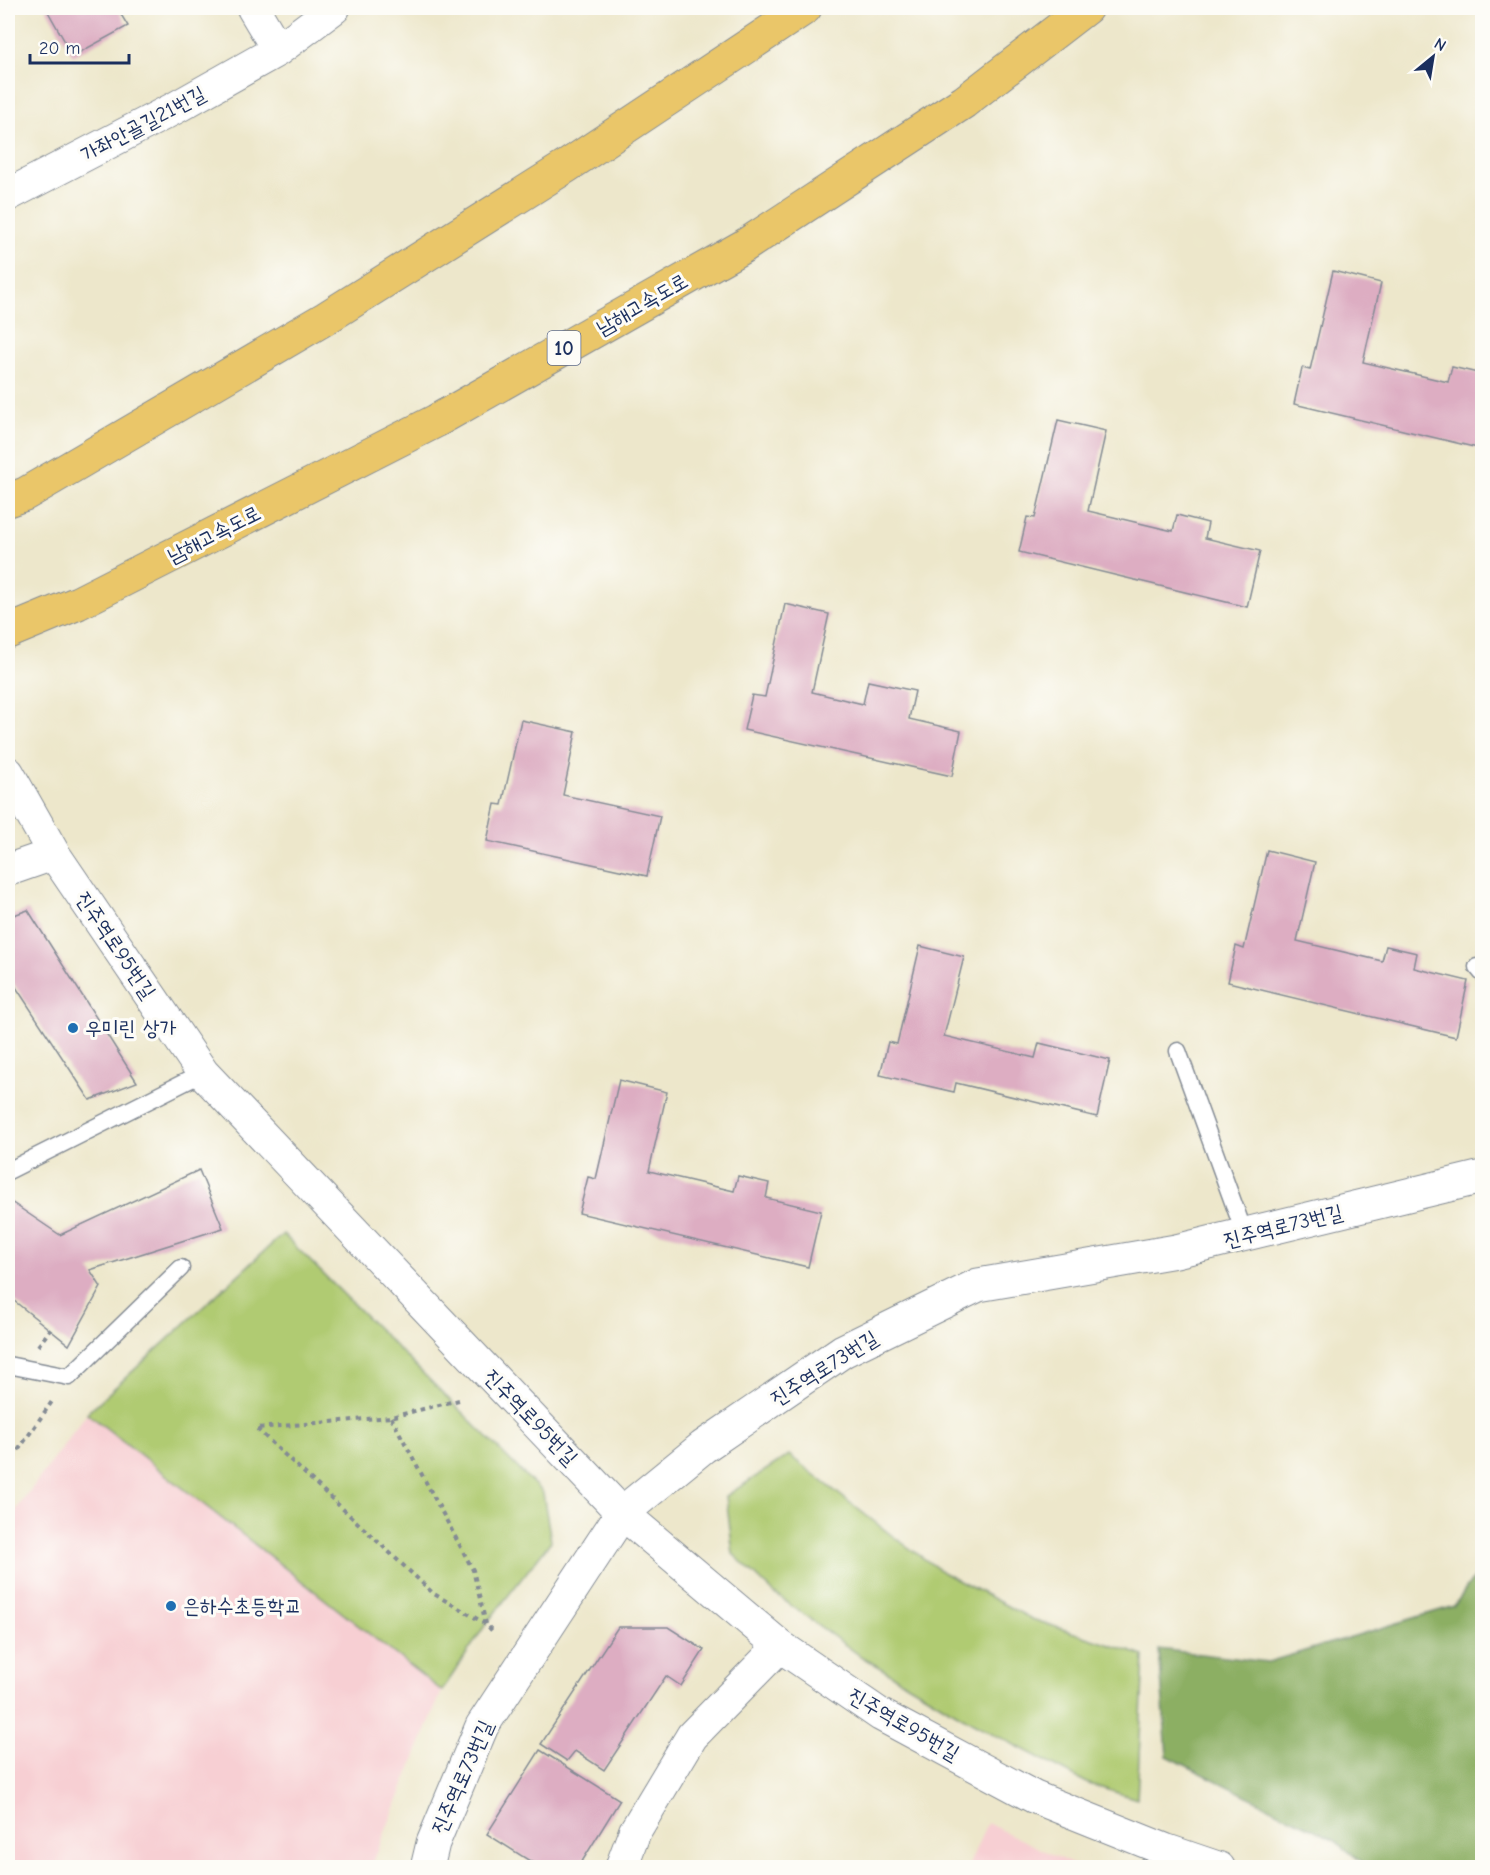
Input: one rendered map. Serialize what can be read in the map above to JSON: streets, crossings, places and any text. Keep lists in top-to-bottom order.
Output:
{
  "streets": {
    "highway": ["남해고속도로", "10"],
    "street": ["가좌안골길21번길", "진주역로95번길", "진주역로73번길"]
  },
  "crossings": [
    ["진주역로95번길", "진주역로73번길"]
  ],
  "places": ["우미린 상가", "은하수초등학교"],
  "scale_bar": "20 m",
  "north": "top right"
}
